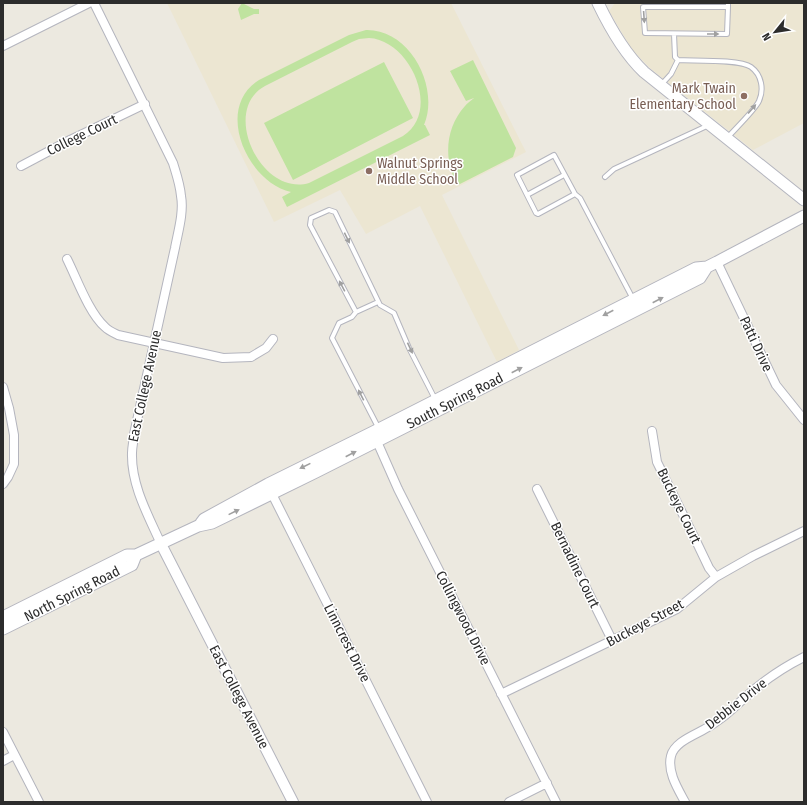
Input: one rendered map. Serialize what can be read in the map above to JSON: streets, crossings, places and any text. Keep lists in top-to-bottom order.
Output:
{
  "streets": {
    "main road": ["South Spring Road", "North Spring Road"],
    "street": [
      "College Court",
      "Patti Drive",
      "East College Avenue",
      "Buckeye Court",
      "Bernadine Court",
      "Collingwood Drive",
      "Buckeye Street",
      "Linncrest Drive",
      "Debbie Drive"
    ]
  },
  "crossings": [
    ["College Court", "East College Avenue"],
    ["Patti Drive", "South Spring Road"],
    ["East College Avenue", "South Spring Road"],
    ["East College Avenue", "North Spring Road"],
    ["South Spring Road", "North Spring Road"],
    ["South Spring Road", "Collingwood Drive"],
    ["South Spring Road", "Linncrest Drive"],
    ["Buckeye Court", "Buckeye Street"],
    ["Bernadine Court", "Buckeye Street"],
    ["Collingwood Drive", "Buckeye Street"]
  ],
  "places": ["Mark Twain Elementary School", "Walnut Springs Middle School"],
  "north": "bottom left"
}
